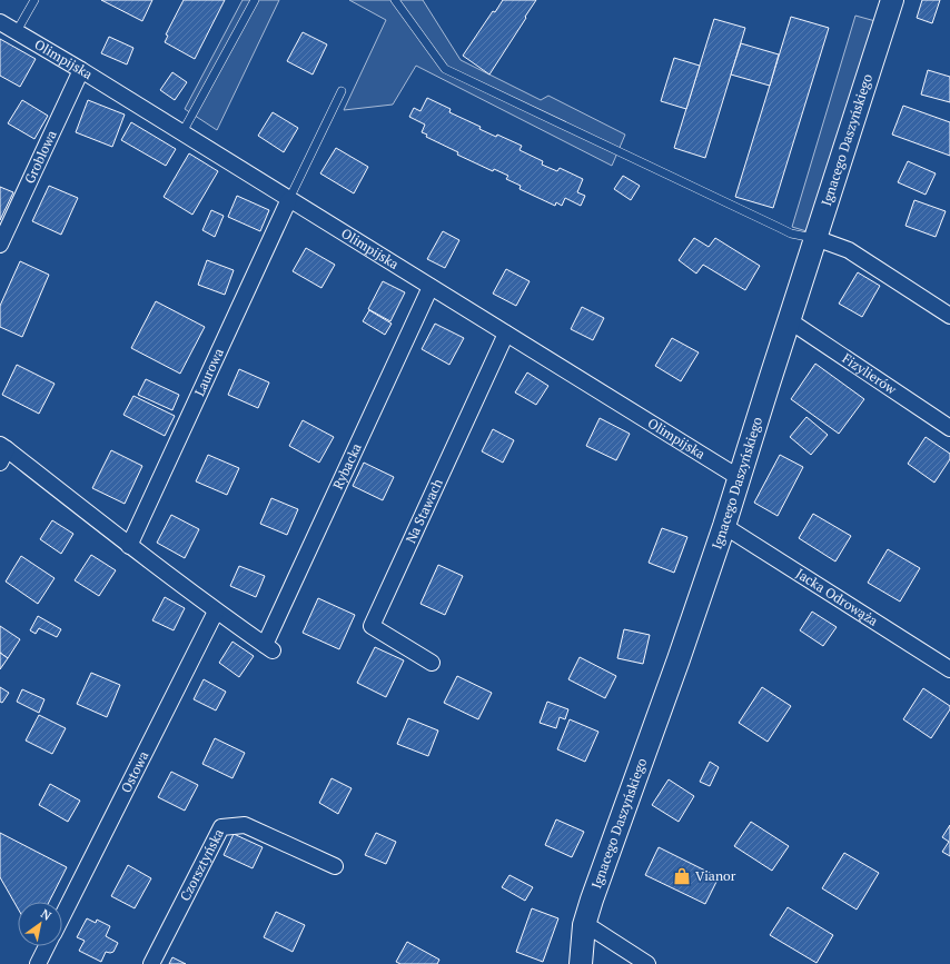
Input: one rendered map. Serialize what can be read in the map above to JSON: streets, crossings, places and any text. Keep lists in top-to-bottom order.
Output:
{
  "streets": {
    "street": [
      "Olimpijska",
      "Ignacego Daszyńskiego",
      "Groblowa",
      "Laurowa",
      "Fizylierów",
      "Rybacka",
      "Na Stawach",
      "Jacka Odrowąża",
      "Ostowa",
      "Czorsztyńska"
    ]
  },
  "crossings": [
    ["Olimpijska", "Ignacego Daszyńskiego"],
    ["Olimpijska", "Groblowa"],
    ["Olimpijska", "Laurowa"],
    ["Olimpijska", "Rybacka"],
    ["Olimpijska", "Na Stawach"],
    ["Ignacego Daszyńskiego", "Fizylierów"],
    ["Ignacego Daszyńskiego", "Jacka Odrowąża"],
    ["Rybacka", "Ostowa"]
  ],
  "places": {
    "shop": ["Vianor"]
  },
  "north": "top right"
}
